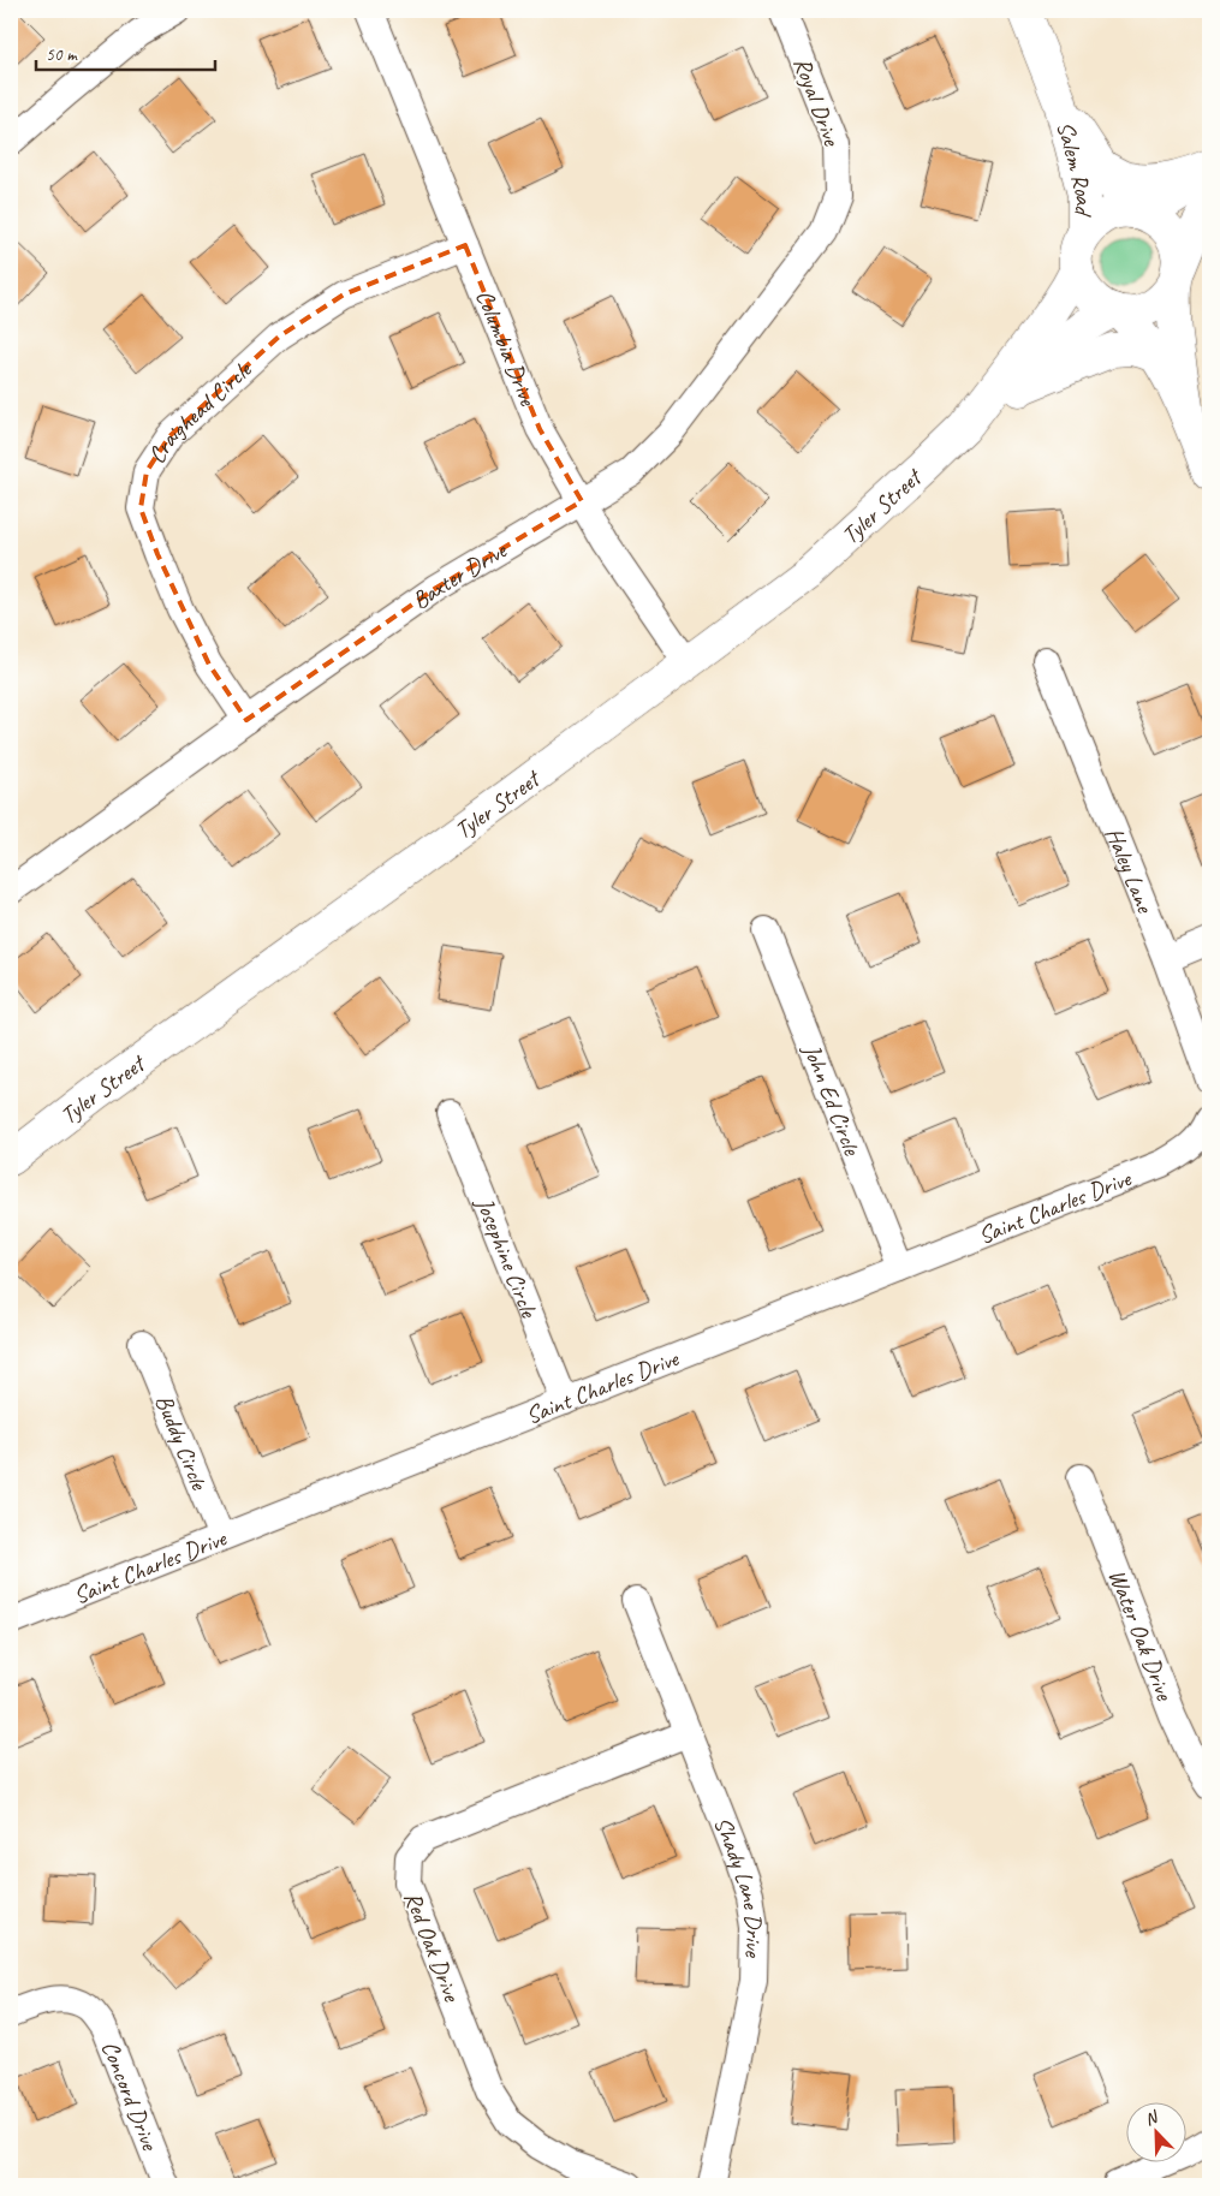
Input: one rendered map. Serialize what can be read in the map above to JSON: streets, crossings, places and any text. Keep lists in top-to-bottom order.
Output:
{
  "streets": {
    "street": [
      "Royal Drive",
      "Salem Road",
      "Columbia Drive",
      "Craighead Circle",
      "Tyler Street",
      "Baxter Drive",
      "Haley Lane",
      "John Ed Circle",
      "Saint Charles Drive",
      "Josephine Circle",
      "Buddy Circle",
      "Water Oak Drive",
      "Shady Lane Drive",
      "Red Oak Drive",
      "Concord Drive"
    ]
  },
  "crossings": [
    ["Royal Drive", "Baxter Drive"],
    ["Salem Road", "Tyler Street"],
    ["Columbia Drive", "Craighead Circle"],
    ["Columbia Drive", "Tyler Street"],
    ["Columbia Drive", "Baxter Drive"],
    ["Craighead Circle", "Baxter Drive"],
    ["John Ed Circle", "Saint Charles Drive"],
    ["Saint Charles Drive", "Josephine Circle"],
    ["Saint Charles Drive", "Buddy Circle"],
    ["Shady Lane Drive", "Red Oak Drive"]
  ],
  "scale_bar": "50 m",
  "north": "top left"
}
